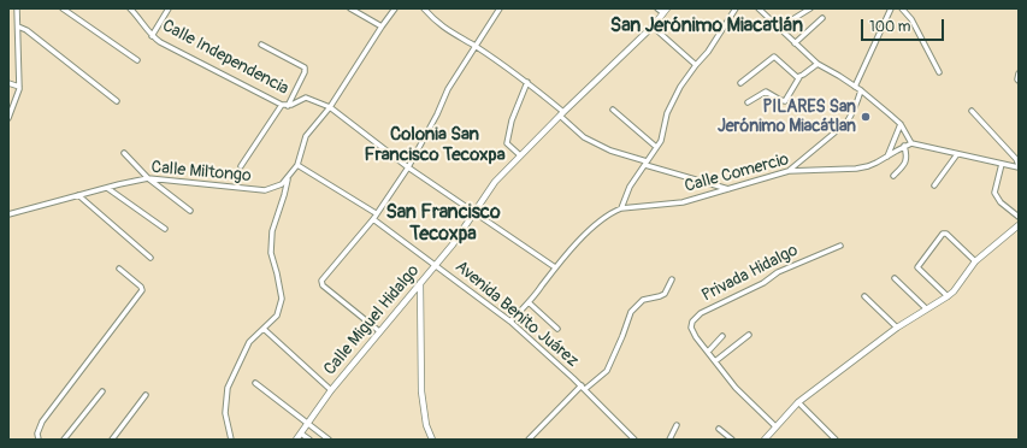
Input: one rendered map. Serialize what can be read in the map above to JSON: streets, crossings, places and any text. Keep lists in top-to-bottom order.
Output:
{
  "streets": {
    "street": [
      "Calle Independencia",
      "Calle Miltongo",
      "Calle Comercio",
      "Privada Hidalgo",
      "Avenida Benito Juárez",
      "Calle Miguel Hidalgo"
    ]
  },
  "crossings": [
    ["Calle Independencia", "Calle Miguel Hidalgo"],
    ["Avenida Benito Juárez", "Calle Miguel Hidalgo"]
  ],
  "districts": ["San Jerónimo Miacatlán", "Colonia San Francisco Tecoxpa", "San Francisco Tecoxpa"],
  "places": ["PILARES San Jerónimo Miacátlan"],
  "scale_bar": "100 m"
}
